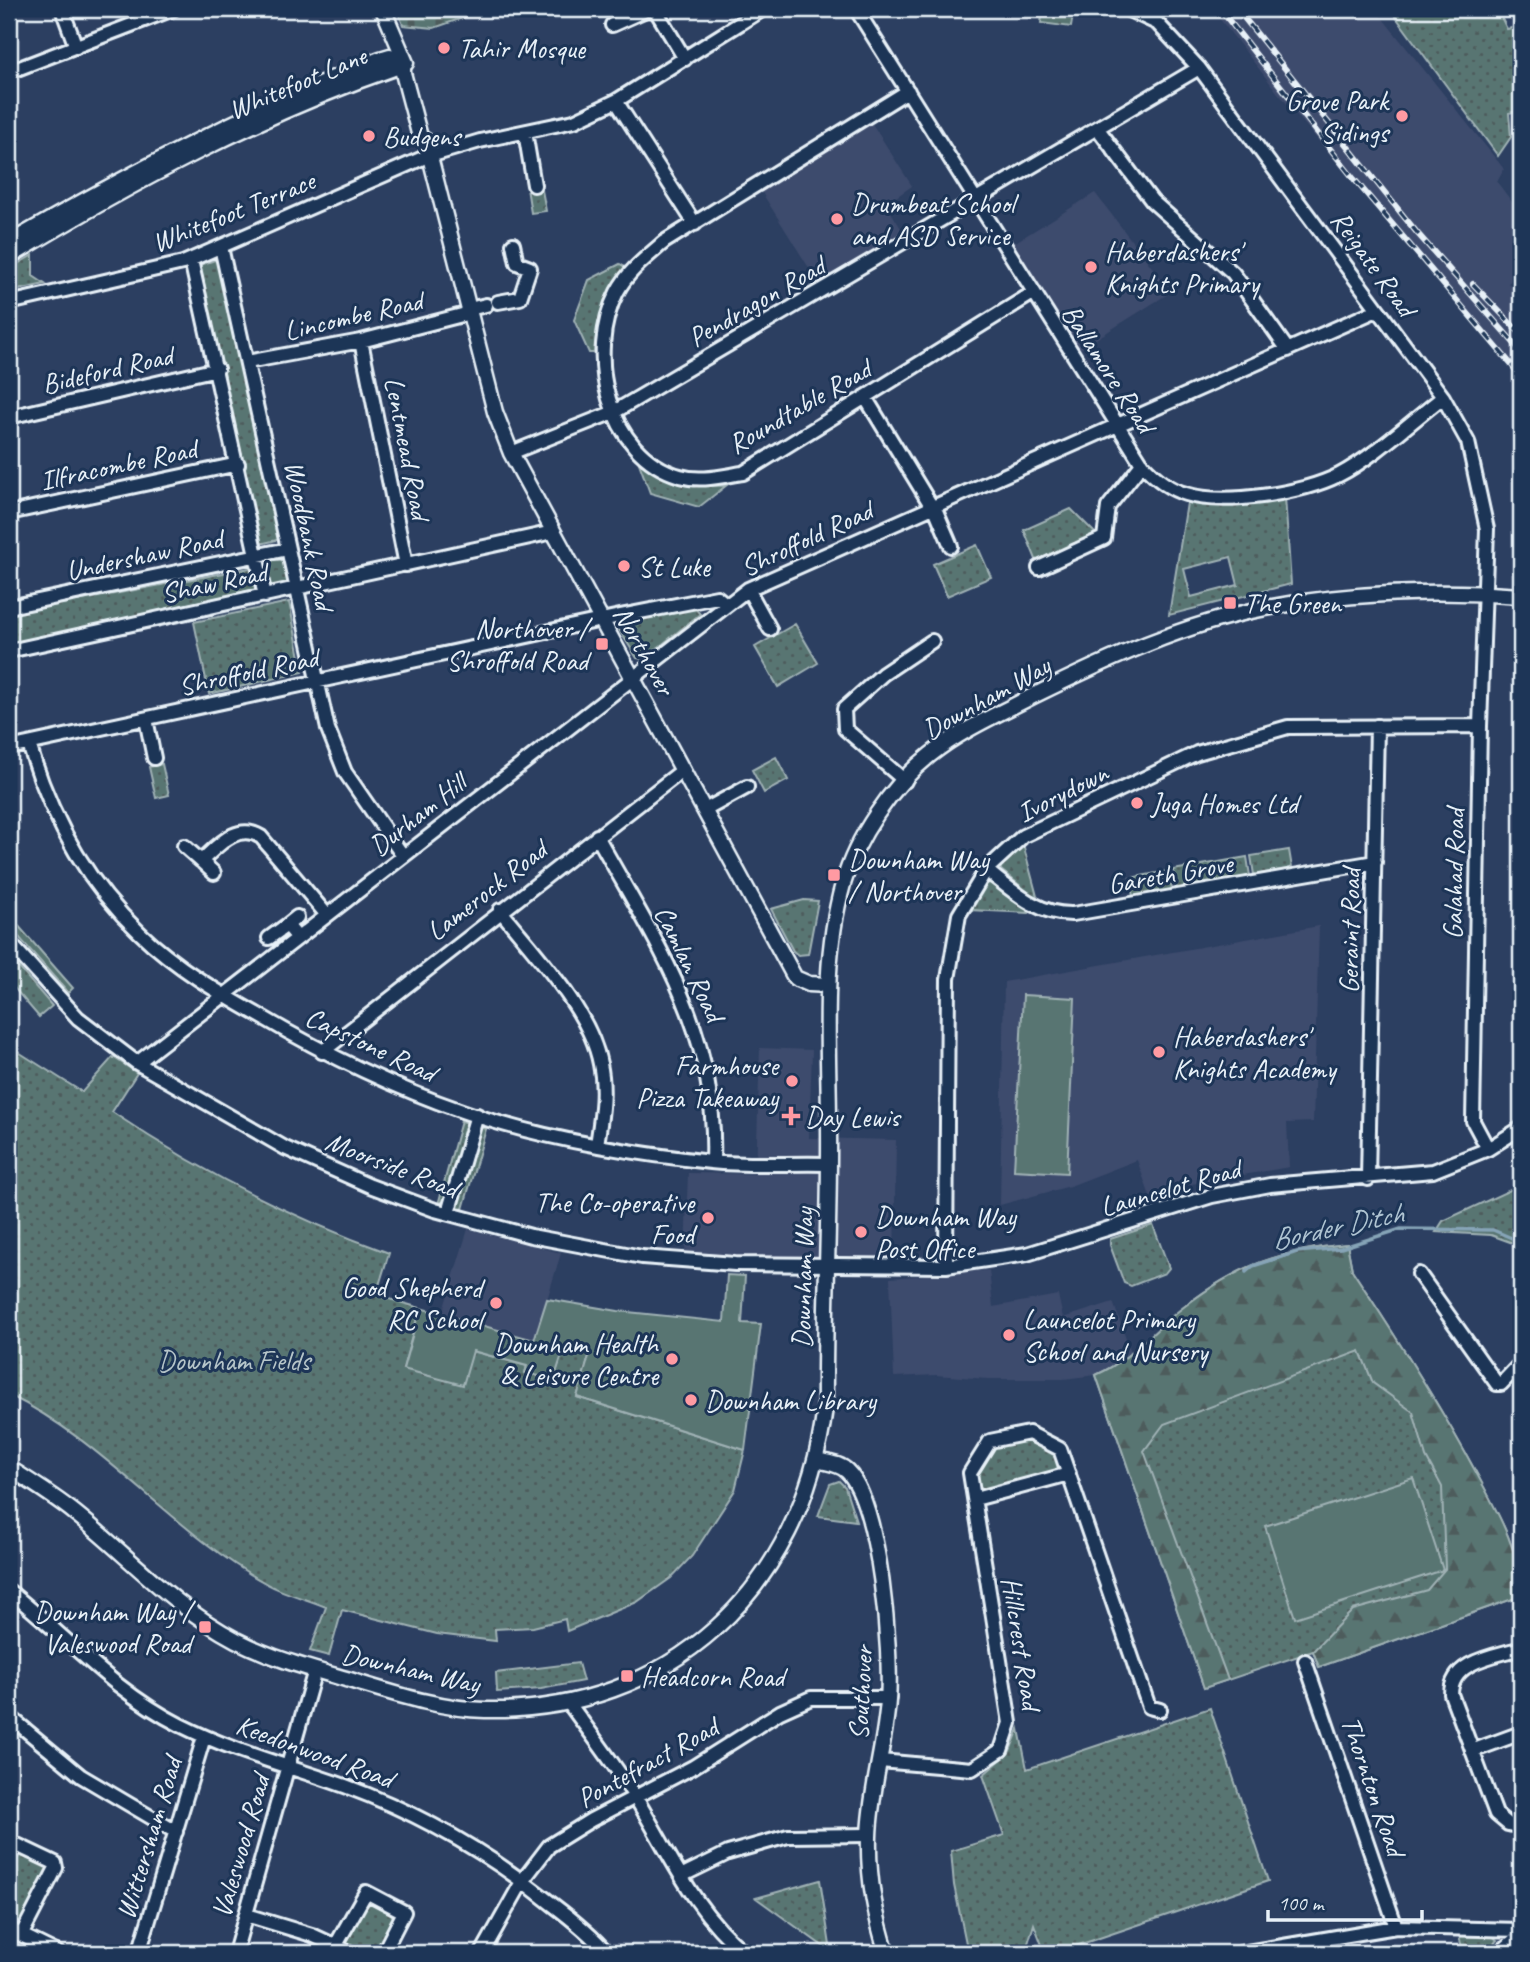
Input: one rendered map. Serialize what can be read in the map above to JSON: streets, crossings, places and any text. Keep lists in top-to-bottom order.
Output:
{
  "streets": {
    "street": [
      "Whitefoot Lane",
      "Whitefoot Terrace",
      "Reigate Road",
      "Pendragon Road",
      "Lincombe Road",
      "Ballamore Road",
      "Bideford Road",
      "Roundtable Road",
      "Lentmead Road",
      "Ilfracombe Road",
      "Woodbank Road",
      "Shroffold Road",
      "Undershaw Road",
      "Shaw Road",
      "Northover",
      "Downham Way",
      "Ivorydown",
      "Durham Hill",
      "Gareth Grove",
      "Galahad Road",
      "Lamerock Road",
      "Geraint Road",
      "Camlan Road",
      "Capstone Road",
      "Moorside Road",
      "Launcelot Road",
      "Hillcrest Road",
      "Southover",
      "Keedonwood Road",
      "Pontefract Road",
      "Thornton Road",
      "Wittersham Road",
      "Valeswood Road"
    ]
  },
  "crossings": [
    ["Whitefoot Lane", "Northover"],
    ["Whitefoot Terrace", "Woodbank Road"],
    ["Whitefoot Terrace", "Northover"],
    ["Reigate Road", "Pendragon Road"],
    ["Reigate Road", "Ballamore Road"],
    ["Reigate Road", "Shroffold Road"],
    ["Reigate Road", "Downham Way"],
    ["Reigate Road", "Galahad Road"],
    ["Pendragon Road", "Ballamore Road"],
    ["Pendragon Road", "Roundtable Road"],
    ["Pendragon Road", "Northover"],
    ["Lincombe Road", "Lentmead Road"],
    ["Lincombe Road", "Woodbank Road"],
    ["Lincombe Road", "Northover"],
    ["Ballamore Road", "Roundtable Road"],
    ["Ballamore Road", "Shroffold Road"],
    ["Bideford Road", "Woodbank Road"],
    ["Lentmead Road", "Shaw Road"],
    ["Ilfracombe Road", "Woodbank Road"],
    ["Woodbank Road", "Shroffold Road"],
    ["Woodbank Road", "Undershaw Road"],
    ["Woodbank Road", "Shaw Road"],
    ["Woodbank Road", "Durham Hill"],
    ["Shroffold Road", "Northover"],
    ["Shroffold Road", "Durham Hill"],
    ["Shroffold Road", "Capstone Road"],
    ["Shaw Road", "Northover"],
    ["Northover", "Downham Way"],
    ["Northover", "Durham Hill"],
    ["Northover", "Lamerock Road"],
    ["Downham Way", "Galahad Road"],
    ["Downham Way", "Capstone Road"],
    ["Downham Way", "Moorside Road"],
    ["Downham Way", "Launcelot Road"],
    ["Downham Way", "Southover"],
    ["Downham Way", "Valeswood Road"],
    ["Ivorydown", "Gareth Grove"],
    ["Ivorydown", "Galahad Road"],
    ["Ivorydown", "Geraint Road"],
    ["Ivorydown", "Launcelot Road"],
    ["Durham Hill", "Capstone Road"],
    ["Durham Hill", "Moorside Road"],
    ["Gareth Grove", "Geraint Road"],
    ["Galahad Road", "Launcelot Road"],
    ["Lamerock Road", "Camlan Road"],
    ["Lamerock Road", "Capstone Road"],
    ["Geraint Road", "Launcelot Road"],
    ["Camlan Road", "Capstone Road"],
    ["Moorside Road", "Launcelot Road"],
    ["Hillcrest Road", "Southover"],
    ["Southover", "Pontefract Road"],
    ["Keedonwood Road", "Pontefract Road"],
    ["Keedonwood Road", "Wittersham Road"],
    ["Keedonwood Road", "Valeswood Road"]
  ],
  "water": ["Border Ditch"],
  "parks": ["Downham Fields"],
  "places": {
    "other": [
      "Tahir Mosque",
      "Grove Park Sidings",
      "Budgens",
      "Drumbeat School and ASD Service",
      "Haberdashers' Knights Primary",
      "St Luke",
      "Juga Homes Ltd",
      "Haberdashers' Knights Academy",
      "Farmhouse Pizza Takeaway",
      "The Co-operative Food",
      "Downham Way Post Office",
      "Good Shepherd RC School",
      "Launcelot Primary School and Nursery",
      "Downham Health & Leisure Centre",
      "Downham Library"
    ],
    "transit": [
      "The Green",
      "Northover / Shroffold Road",
      "Downham Way / Northover",
      "Downham Way / Valeswood Road",
      "Headcorn Road"
    ],
    "health": ["Day Lewis"]
  },
  "scale_bar": "100 m"
}
